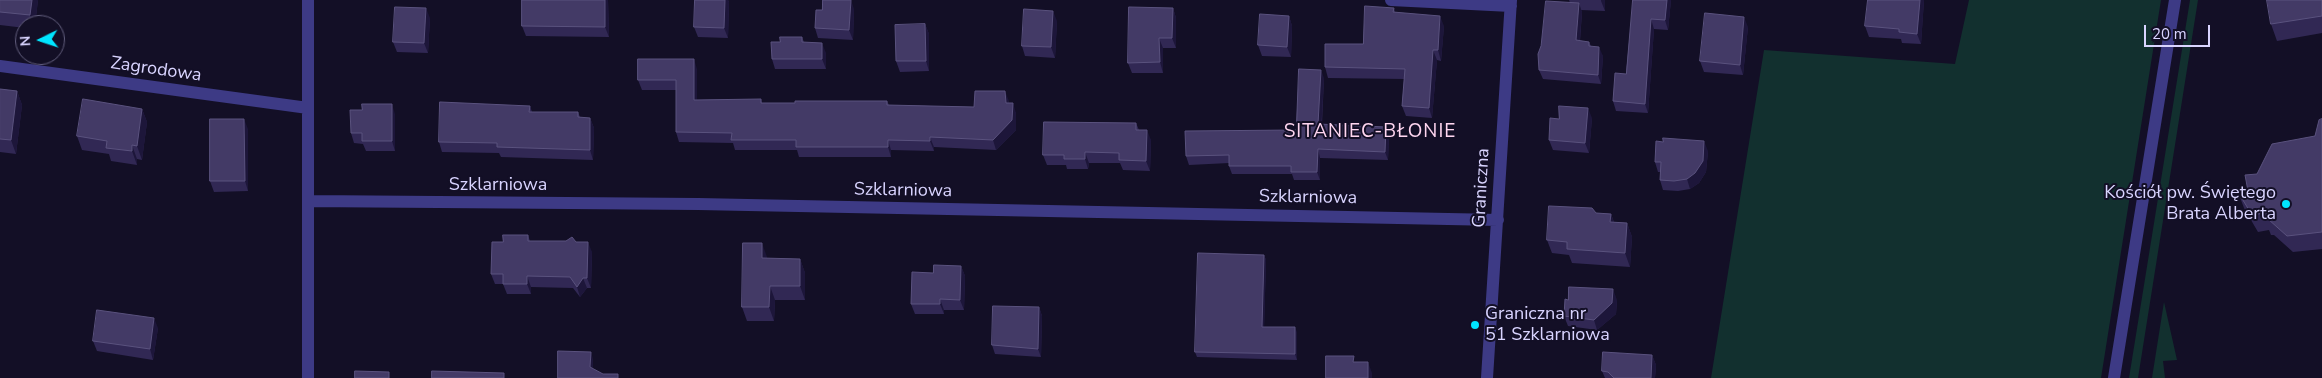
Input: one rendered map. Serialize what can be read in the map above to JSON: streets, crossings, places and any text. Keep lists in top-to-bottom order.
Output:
{
  "streets": {
    "street": ["Zagrodowa", "Szklarniowa", "Graniczna"]
  },
  "crossings": [
    ["Szklarniowa", "Graniczna"]
  ],
  "districts": ["SITANIEC-BŁONIE"],
  "places": ["Kościół pw. Świętego Brata Alberta", "Graniczna nr 51 Szklarniowa"],
  "scale_bar": "20 m",
  "north": "left"
}
